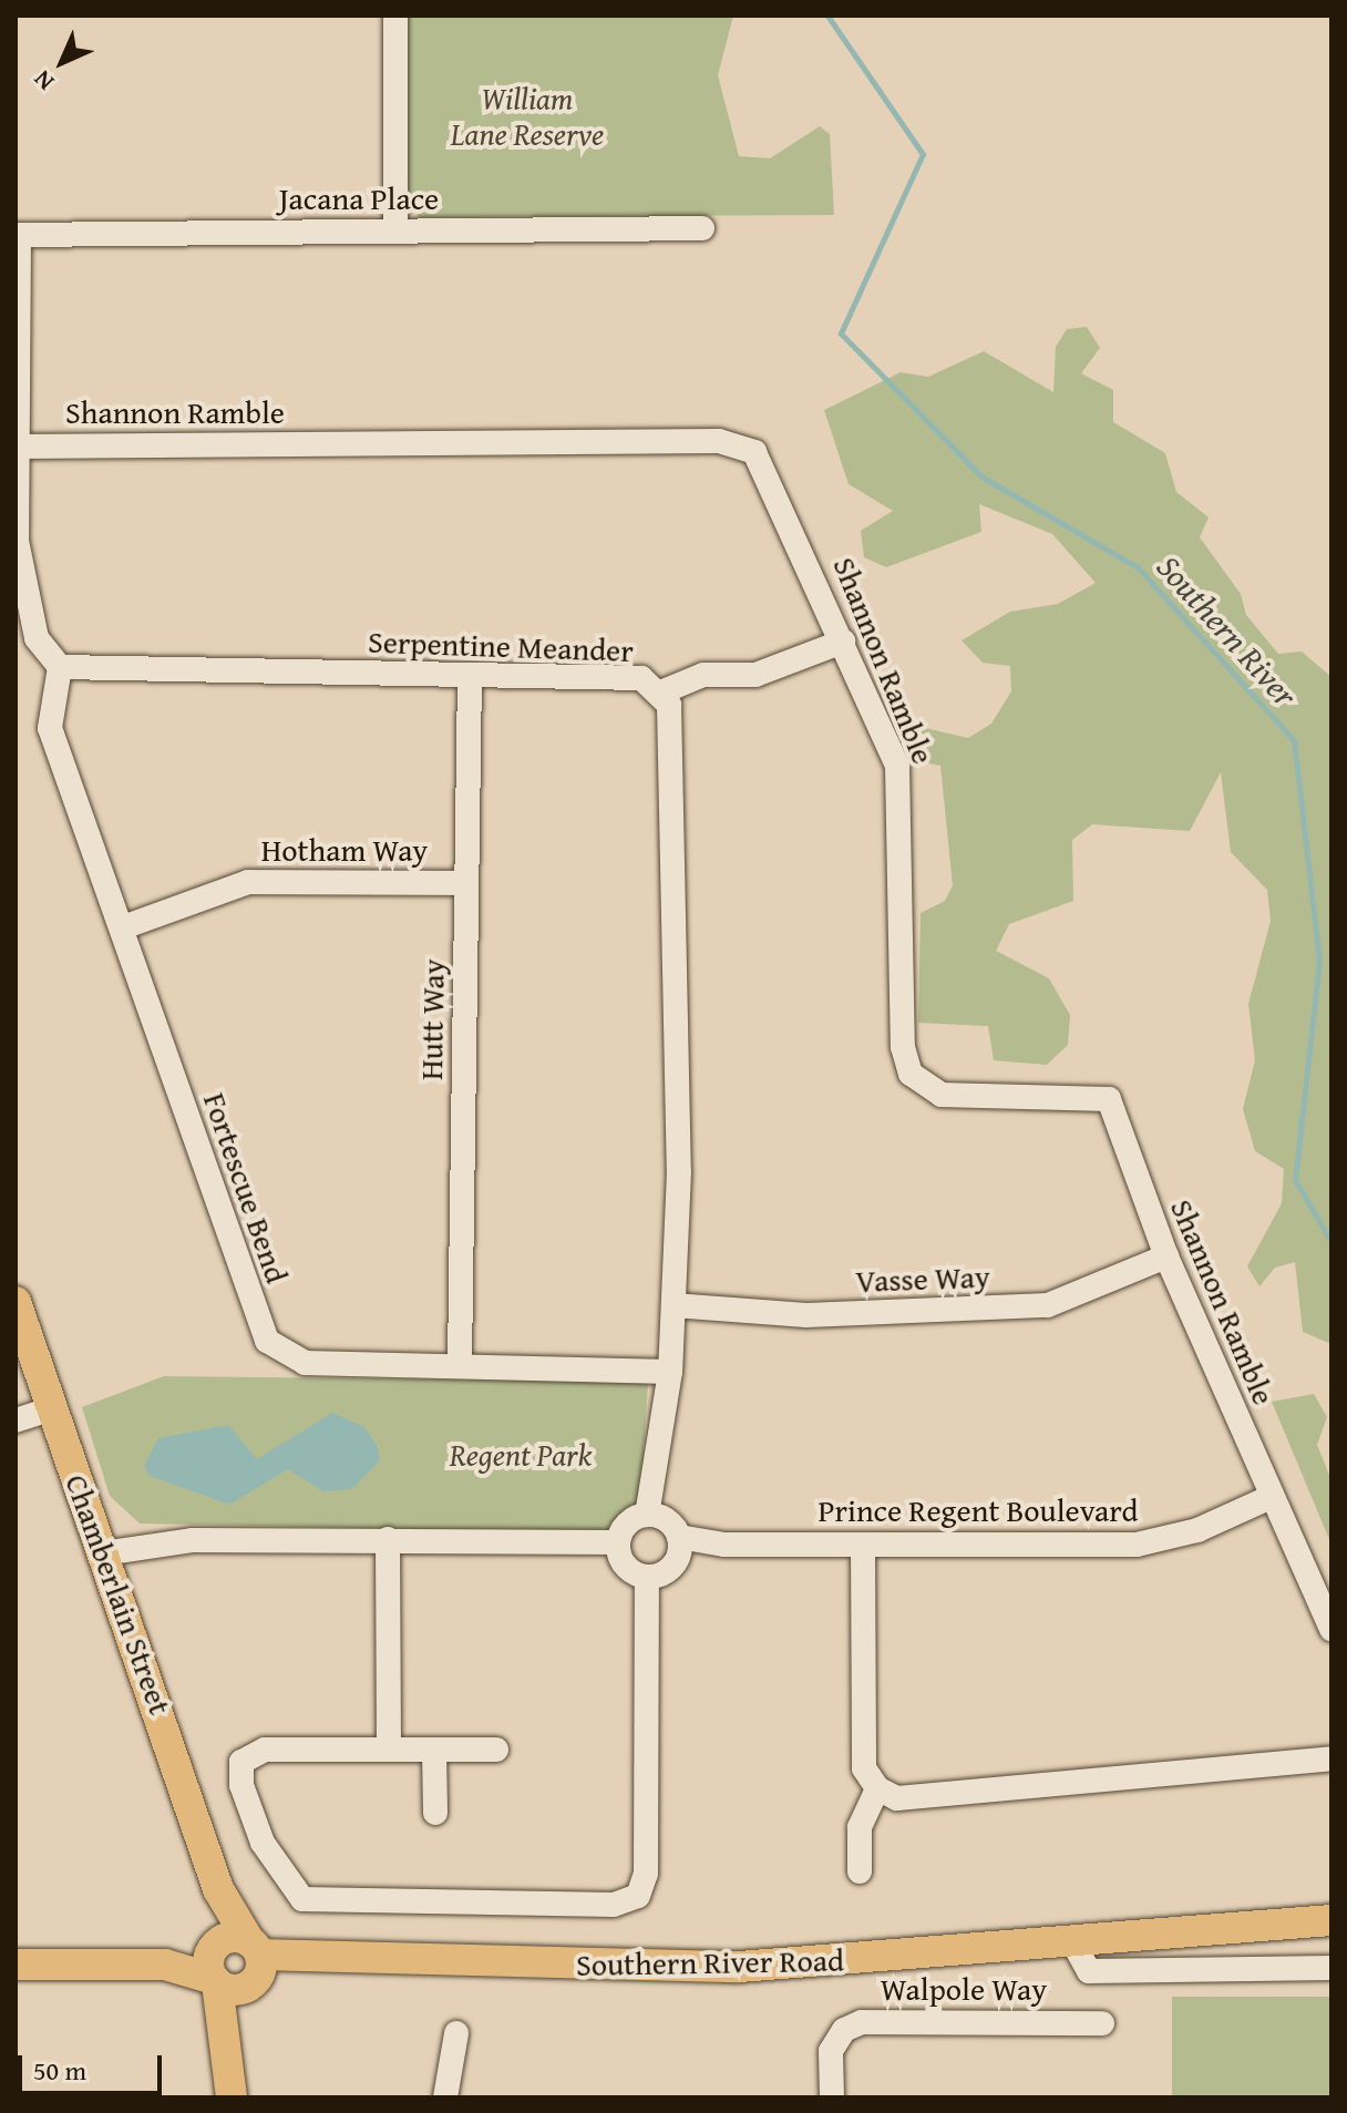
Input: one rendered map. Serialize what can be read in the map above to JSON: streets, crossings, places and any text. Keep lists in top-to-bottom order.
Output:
{
  "streets": {
    "main road": ["Chamberlain Street", "Southern River Road"],
    "street": [
      "Jacana Place",
      "Shannon Ramble",
      "Serpentine Meander",
      "Hotham Way",
      "Hutt Way",
      "Fortescue Bend",
      "Vasse Way",
      "Prince Regent Boulevard",
      "Walpole Way"
    ]
  },
  "crossings": [
    ["Shannon Ramble", "Vasse Way"],
    ["Shannon Ramble", "Prince Regent Boulevard"],
    ["Serpentine Meander", "Hutt Way"],
    ["Serpentine Meander", "Fortescue Bend"],
    ["Serpentine Meander", "Vasse Way"],
    ["Serpentine Meander", "Prince Regent Boulevard"],
    ["Hotham Way", "Hutt Way"],
    ["Hotham Way", "Fortescue Bend"],
    ["Hutt Way", "Fortescue Bend"],
    ["Chamberlain Street", "Southern River Road"]
  ],
  "water": ["Southern River"],
  "parks": ["William Lane Reserve", "Regent Park"],
  "scale_bar": "50 m",
  "north": "bottom left"
}
